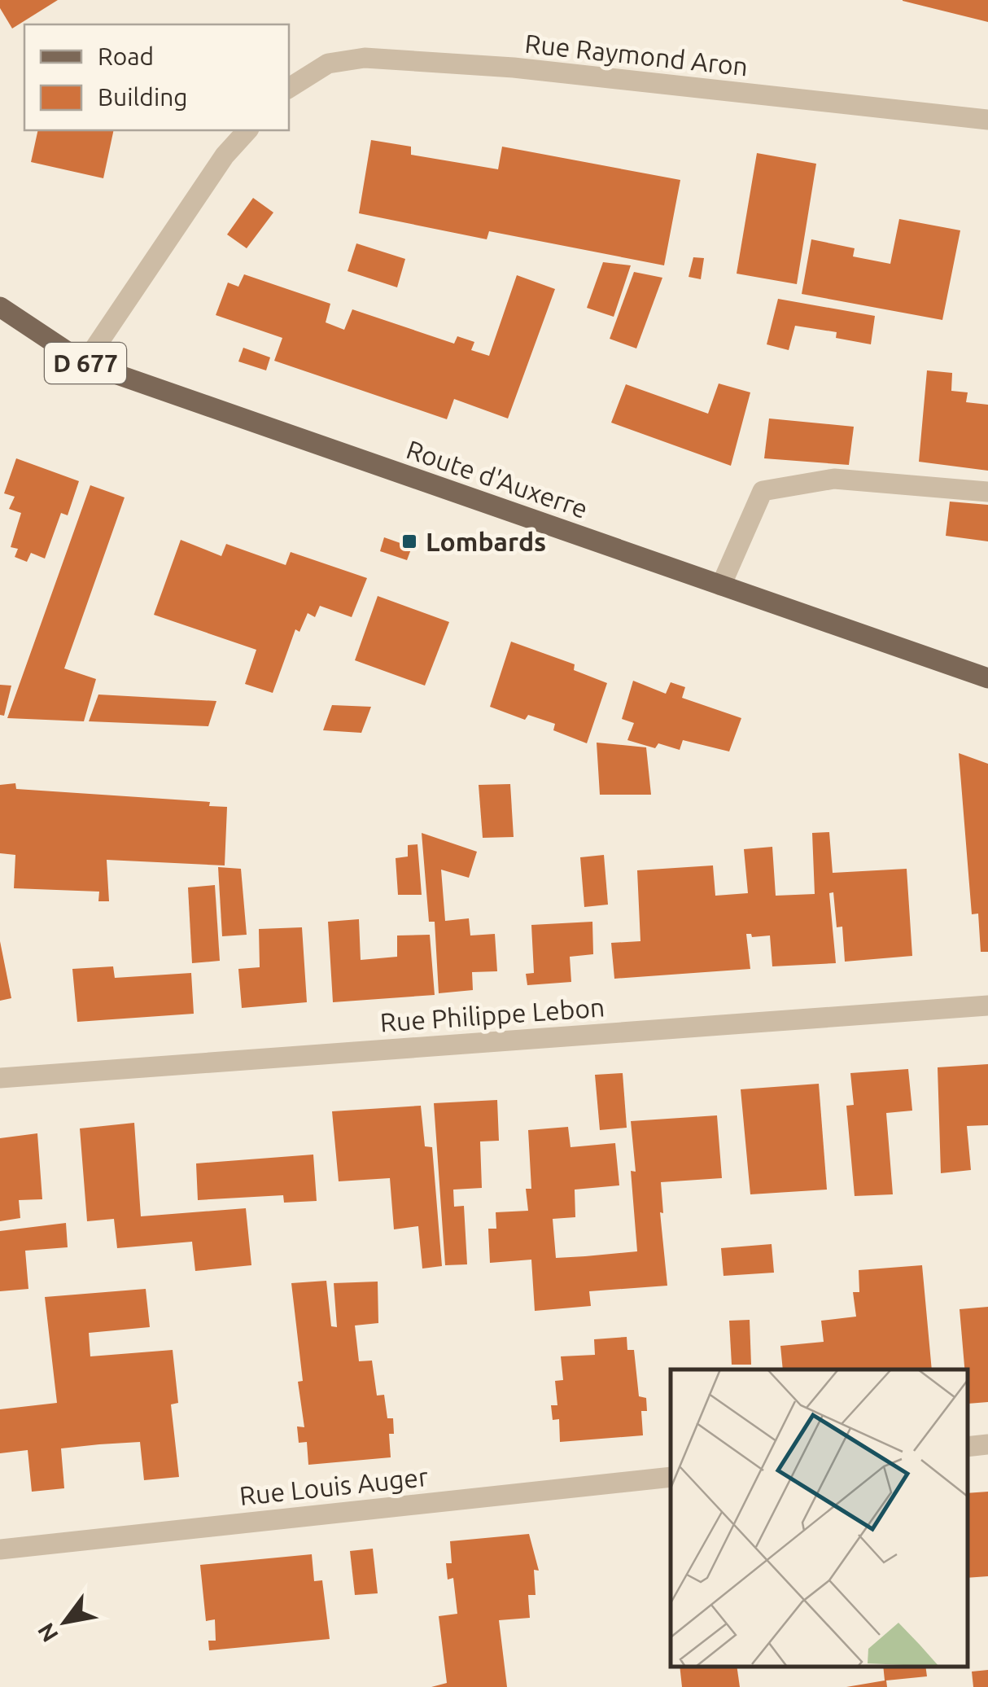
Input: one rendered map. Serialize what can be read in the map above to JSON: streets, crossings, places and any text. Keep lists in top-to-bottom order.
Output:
{
  "streets": {
    "main road": ["D 677", "Route d'Auxerre"],
    "street": ["Rue Raymond Aron", "Rue Philippe Lebon", "Rue Louis Auger"]
  },
  "places": {
    "transit": ["Lombards"]
  },
  "legend": ["Road", "Building"],
  "north": "bottom left"
}
